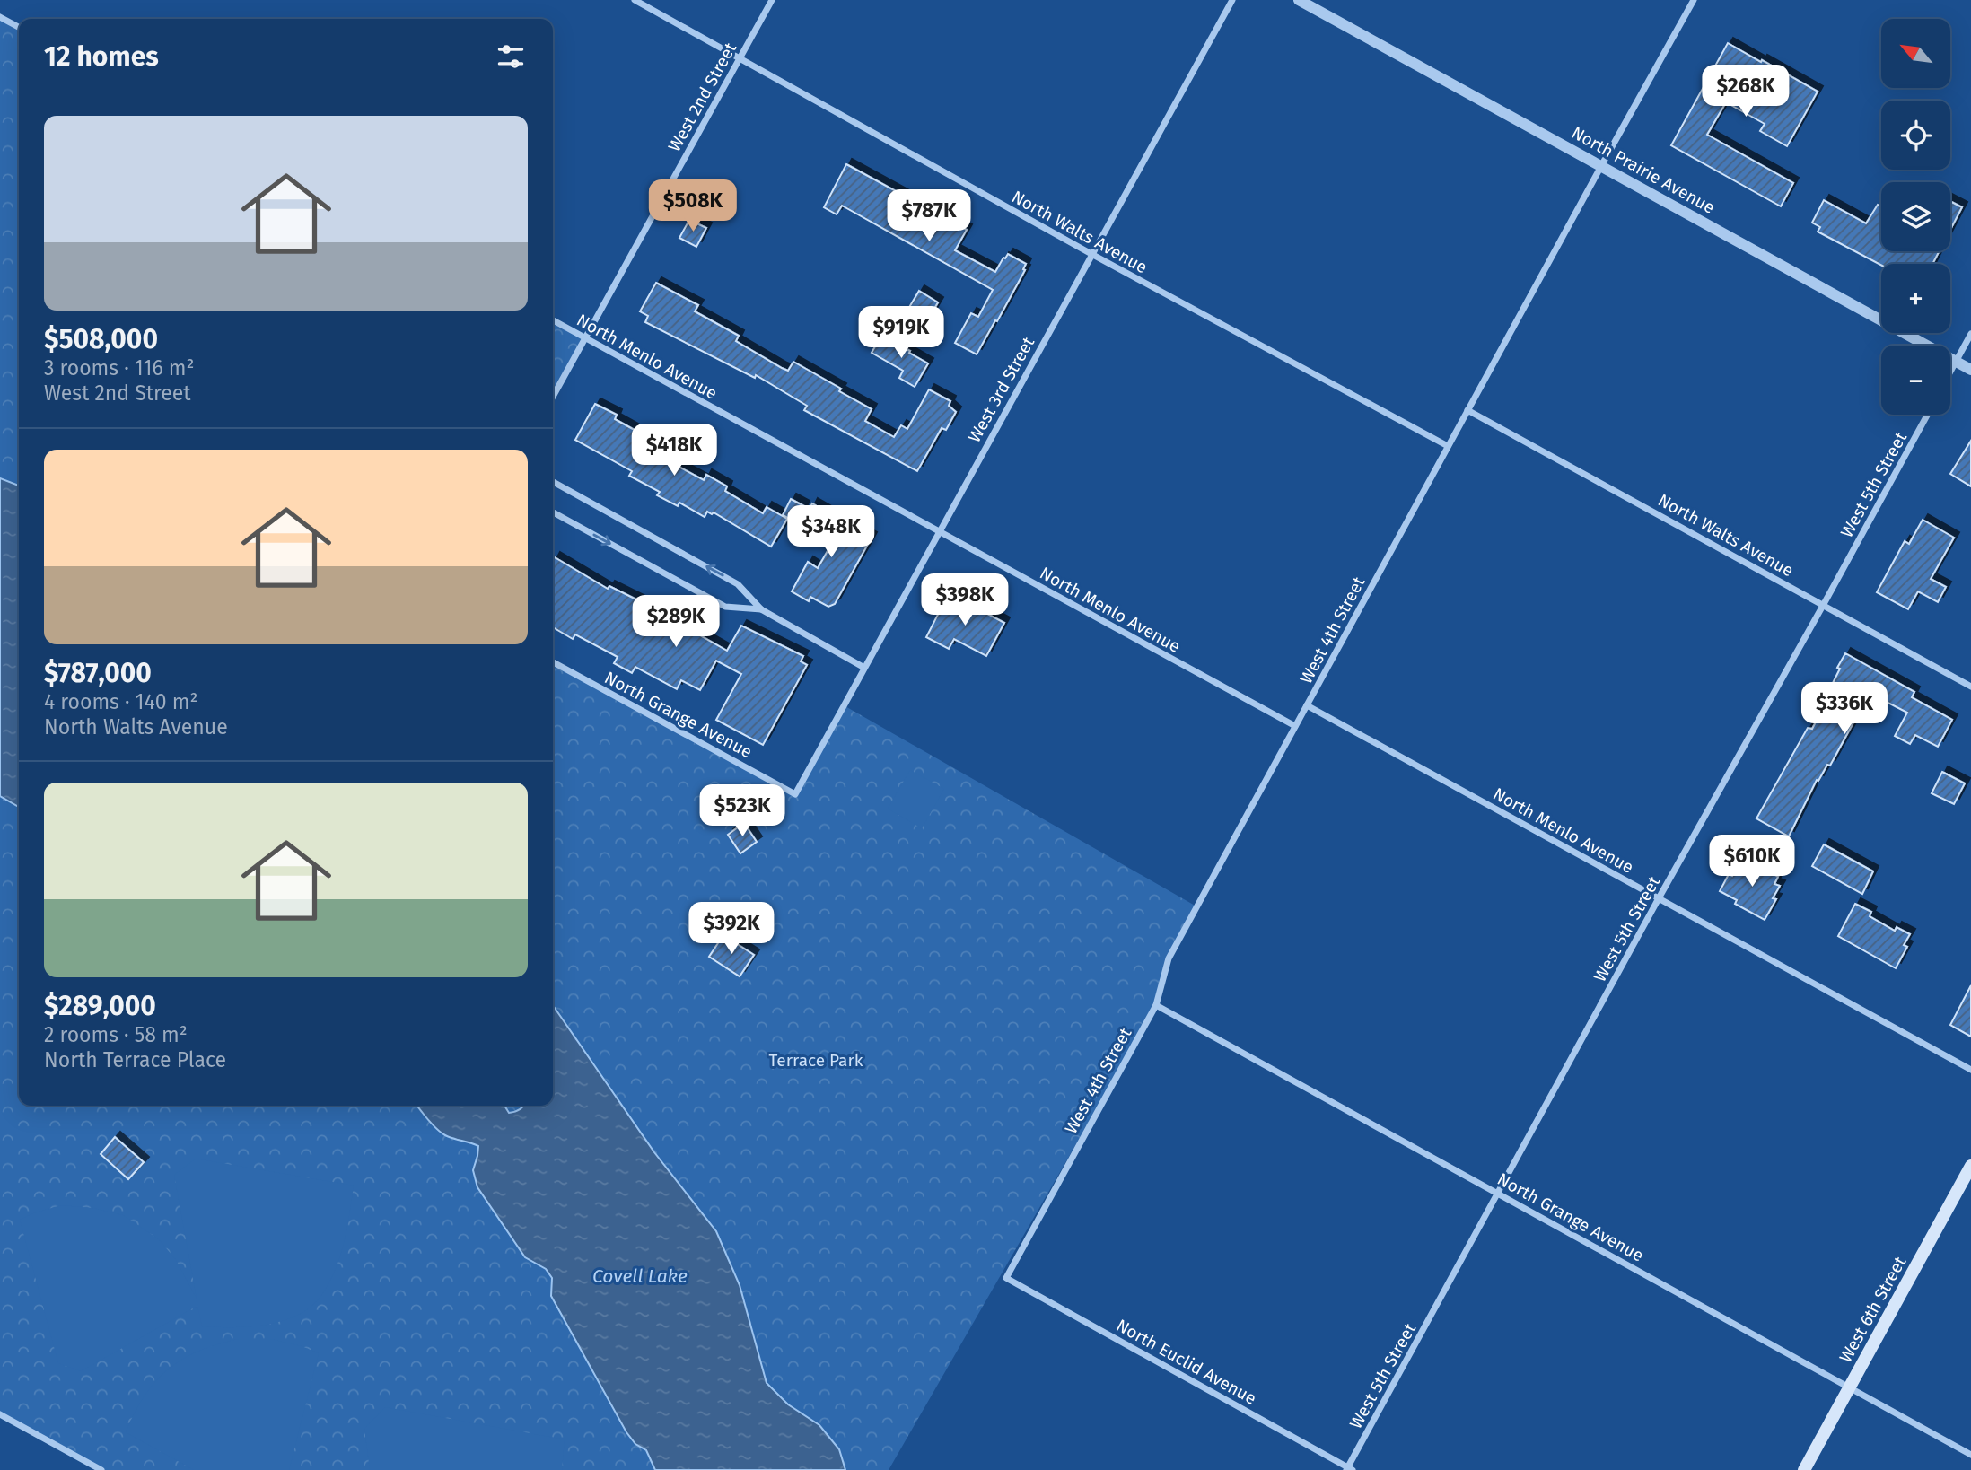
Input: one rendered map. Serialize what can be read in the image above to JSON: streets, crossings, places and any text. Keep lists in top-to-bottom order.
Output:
{
  "streets": {
    "main road": ["West 6th Street"],
    "street": [
      "West 2nd Street",
      "North Prairie Avenue",
      "North Walts Avenue",
      "North Menlo Avenue",
      "West 3rd Street",
      "West 5th Street",
      "West 4th Street",
      "North Grange Avenue",
      "North Euclid Avenue"
    ]
  },
  "crossings": [
    ["West 2nd Street", "North Walts Avenue"],
    ["West 2nd Street", "North Menlo Avenue"],
    ["North Prairie Avenue", "West 4th Street"],
    ["North Walts Avenue", "West 3rd Street"],
    ["North Walts Avenue", "West 5th Street"],
    ["North Walts Avenue", "West 4th Street"],
    ["North Menlo Avenue", "West 3rd Street"],
    ["North Menlo Avenue", "West 5th Street"],
    ["North Menlo Avenue", "West 4th Street"],
    ["West 3rd Street", "North Grange Avenue"],
    ["West 5th Street", "North Grange Avenue"],
    ["West 5th Street", "North Euclid Avenue"],
    ["West 4th Street", "North Grange Avenue"],
    ["West 4th Street", "North Euclid Avenue"],
    ["North Grange Avenue", "West 6th Street"]
  ],
  "water": ["Covell Lake"],
  "parks": ["Terrace Park"],
  "north": "top left",
  "page": {
    "map_buttons": ["+", "−"],
    "heading": "12 homes",
    "price": [
      "$268K",
      "$508K",
      "$787K",
      "$919K",
      "$418K",
      "$348K",
      "$398K",
      "$289K",
      "$336K",
      "$523K",
      "$610K",
      "$392K"
    ],
    "list": [
      {
        "name": "$508,000",
        "note": "3 rooms · 116 m² · West 2nd Street"
      },
      {
        "name": "$787,000",
        "note": "4 rooms · 140 m² · North Walts Avenue"
      },
      {
        "name": "$289,000",
        "note": "2 rooms · 58 m² · North Terrace Place"
      }
    ]
  }
}
